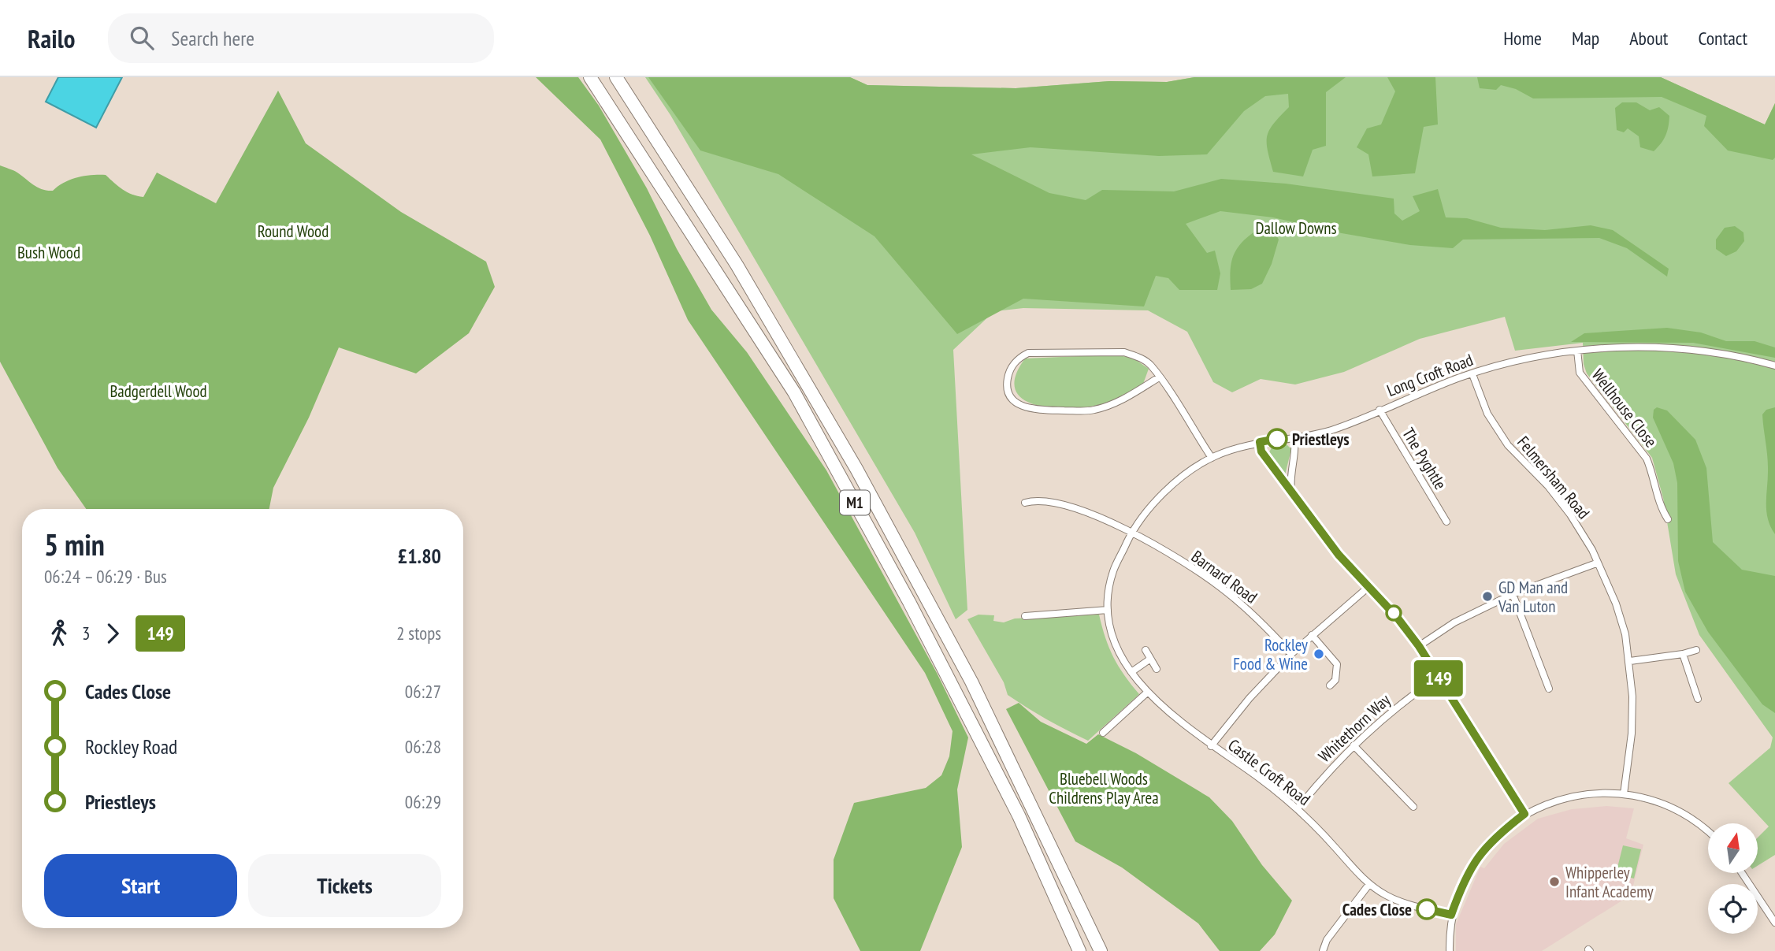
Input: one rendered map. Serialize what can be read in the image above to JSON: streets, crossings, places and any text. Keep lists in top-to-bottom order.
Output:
{
  "streets": {
    "highway": ["M1"],
    "street": [
      "Long Croft Road",
      "Wellhouse Close",
      "The Pyghtle",
      "Felmersham Road",
      "Barnard Road",
      "Whitethorn Way",
      "Castle Croft Road"
    ]
  },
  "crossings": [
    ["Long Croft Road", "Wellhouse Close"],
    ["Long Croft Road", "The Pyghtle"],
    ["Long Croft Road", "Felmersham Road"],
    ["Long Croft Road", "Barnard Road"],
    ["Long Croft Road", "Castle Croft Road"],
    ["Barnard Road", "Castle Croft Road"],
    ["Whitethorn Way", "Castle Croft Road"]
  ],
  "parks": [
    "Dallow Downs",
    "Round Wood",
    "Bush Wood",
    "Badgerdell Wood",
    "Bluebell Woods Childrens Play Area"
  ],
  "places": [
    "Priestleys",
    "GD Man and Van Luton",
    "Rockley Food & Wine",
    "Whipperley Infant Academy",
    "Cades Close"
  ],
  "lines": ["bus line 149"],
  "north": "top",
  "page": {
    "header": "Railo",
    "search": "Search here",
    "nav": [
      "Home",
      "Map",
      "About",
      "Contact"
    ],
    "on_map": "149",
    "heading": ["5 min", "06:24 – 06:29 · Bus", "£1.80"],
    "legs": ["3", "149", "2 stops"],
    "list": [
      {
        "name": "Cades Close",
        "value": "06:27"
      },
      {
        "name": "Rockley Road",
        "value": "06:28"
      },
      {
        "name": "Priestleys",
        "value": "06:29"
      }
    ],
    "buttons": ["Start", "Tickets"]
  }
}
